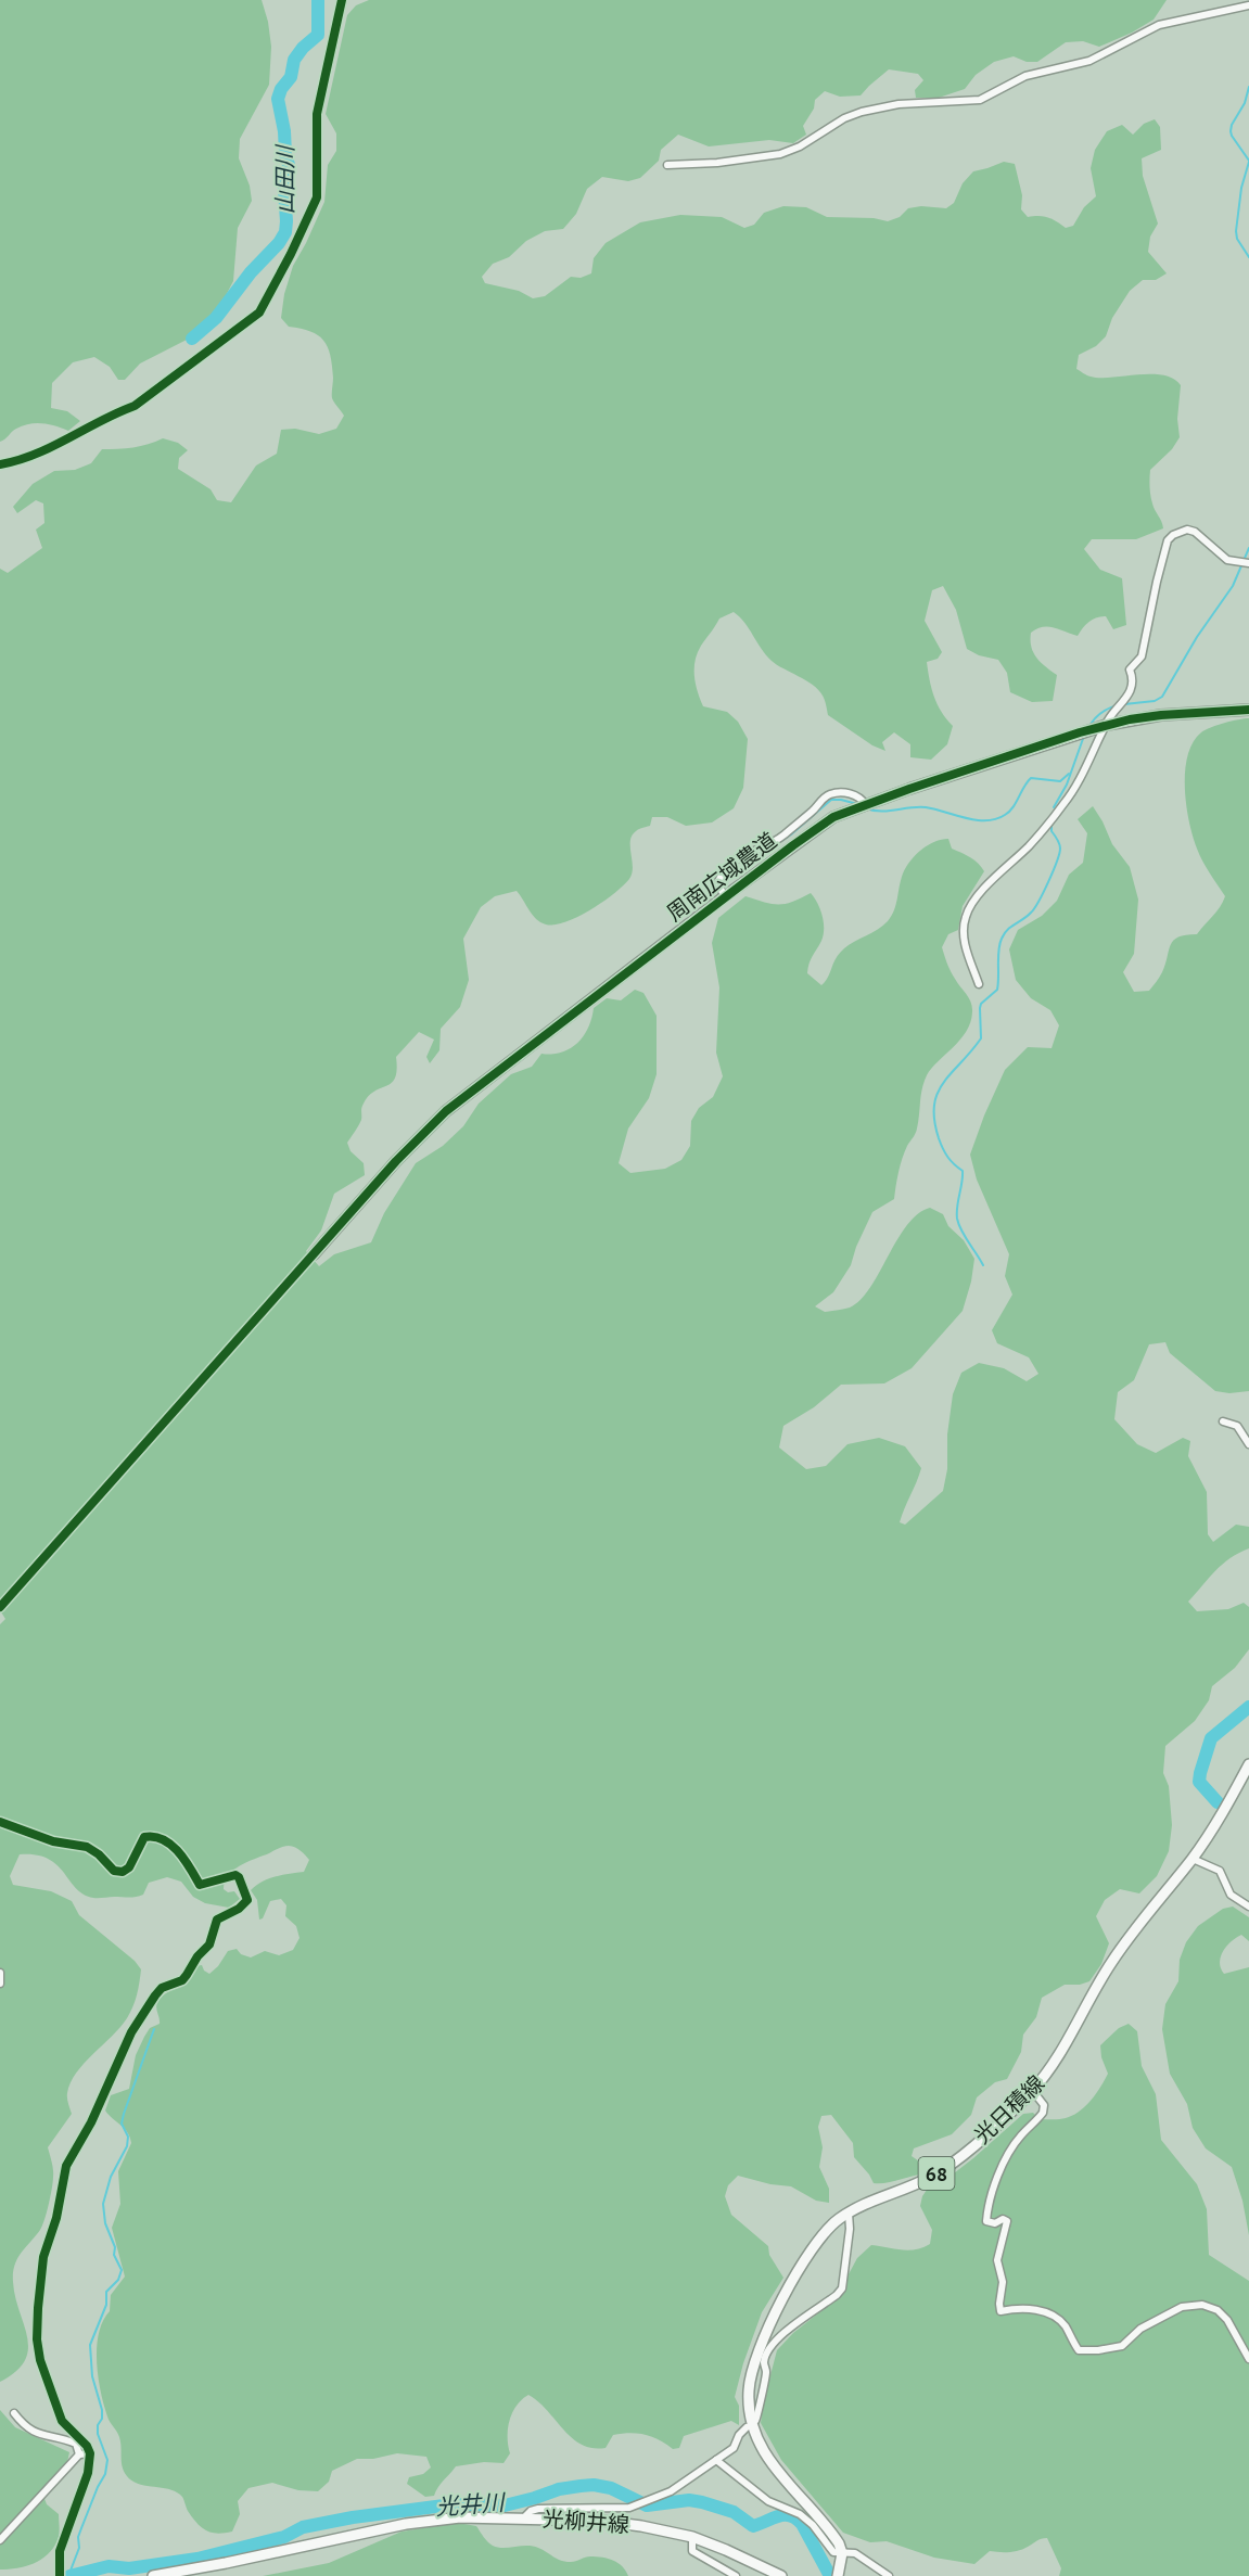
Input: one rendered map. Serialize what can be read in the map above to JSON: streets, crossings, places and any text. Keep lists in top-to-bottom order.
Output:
{
  "streets": {
    "main road": [
      "周南広域農道",
      "光日積線",
      "68",
      "光柳井線"
    ]
  },
  "water": ["山田川", "光井川"]
}
